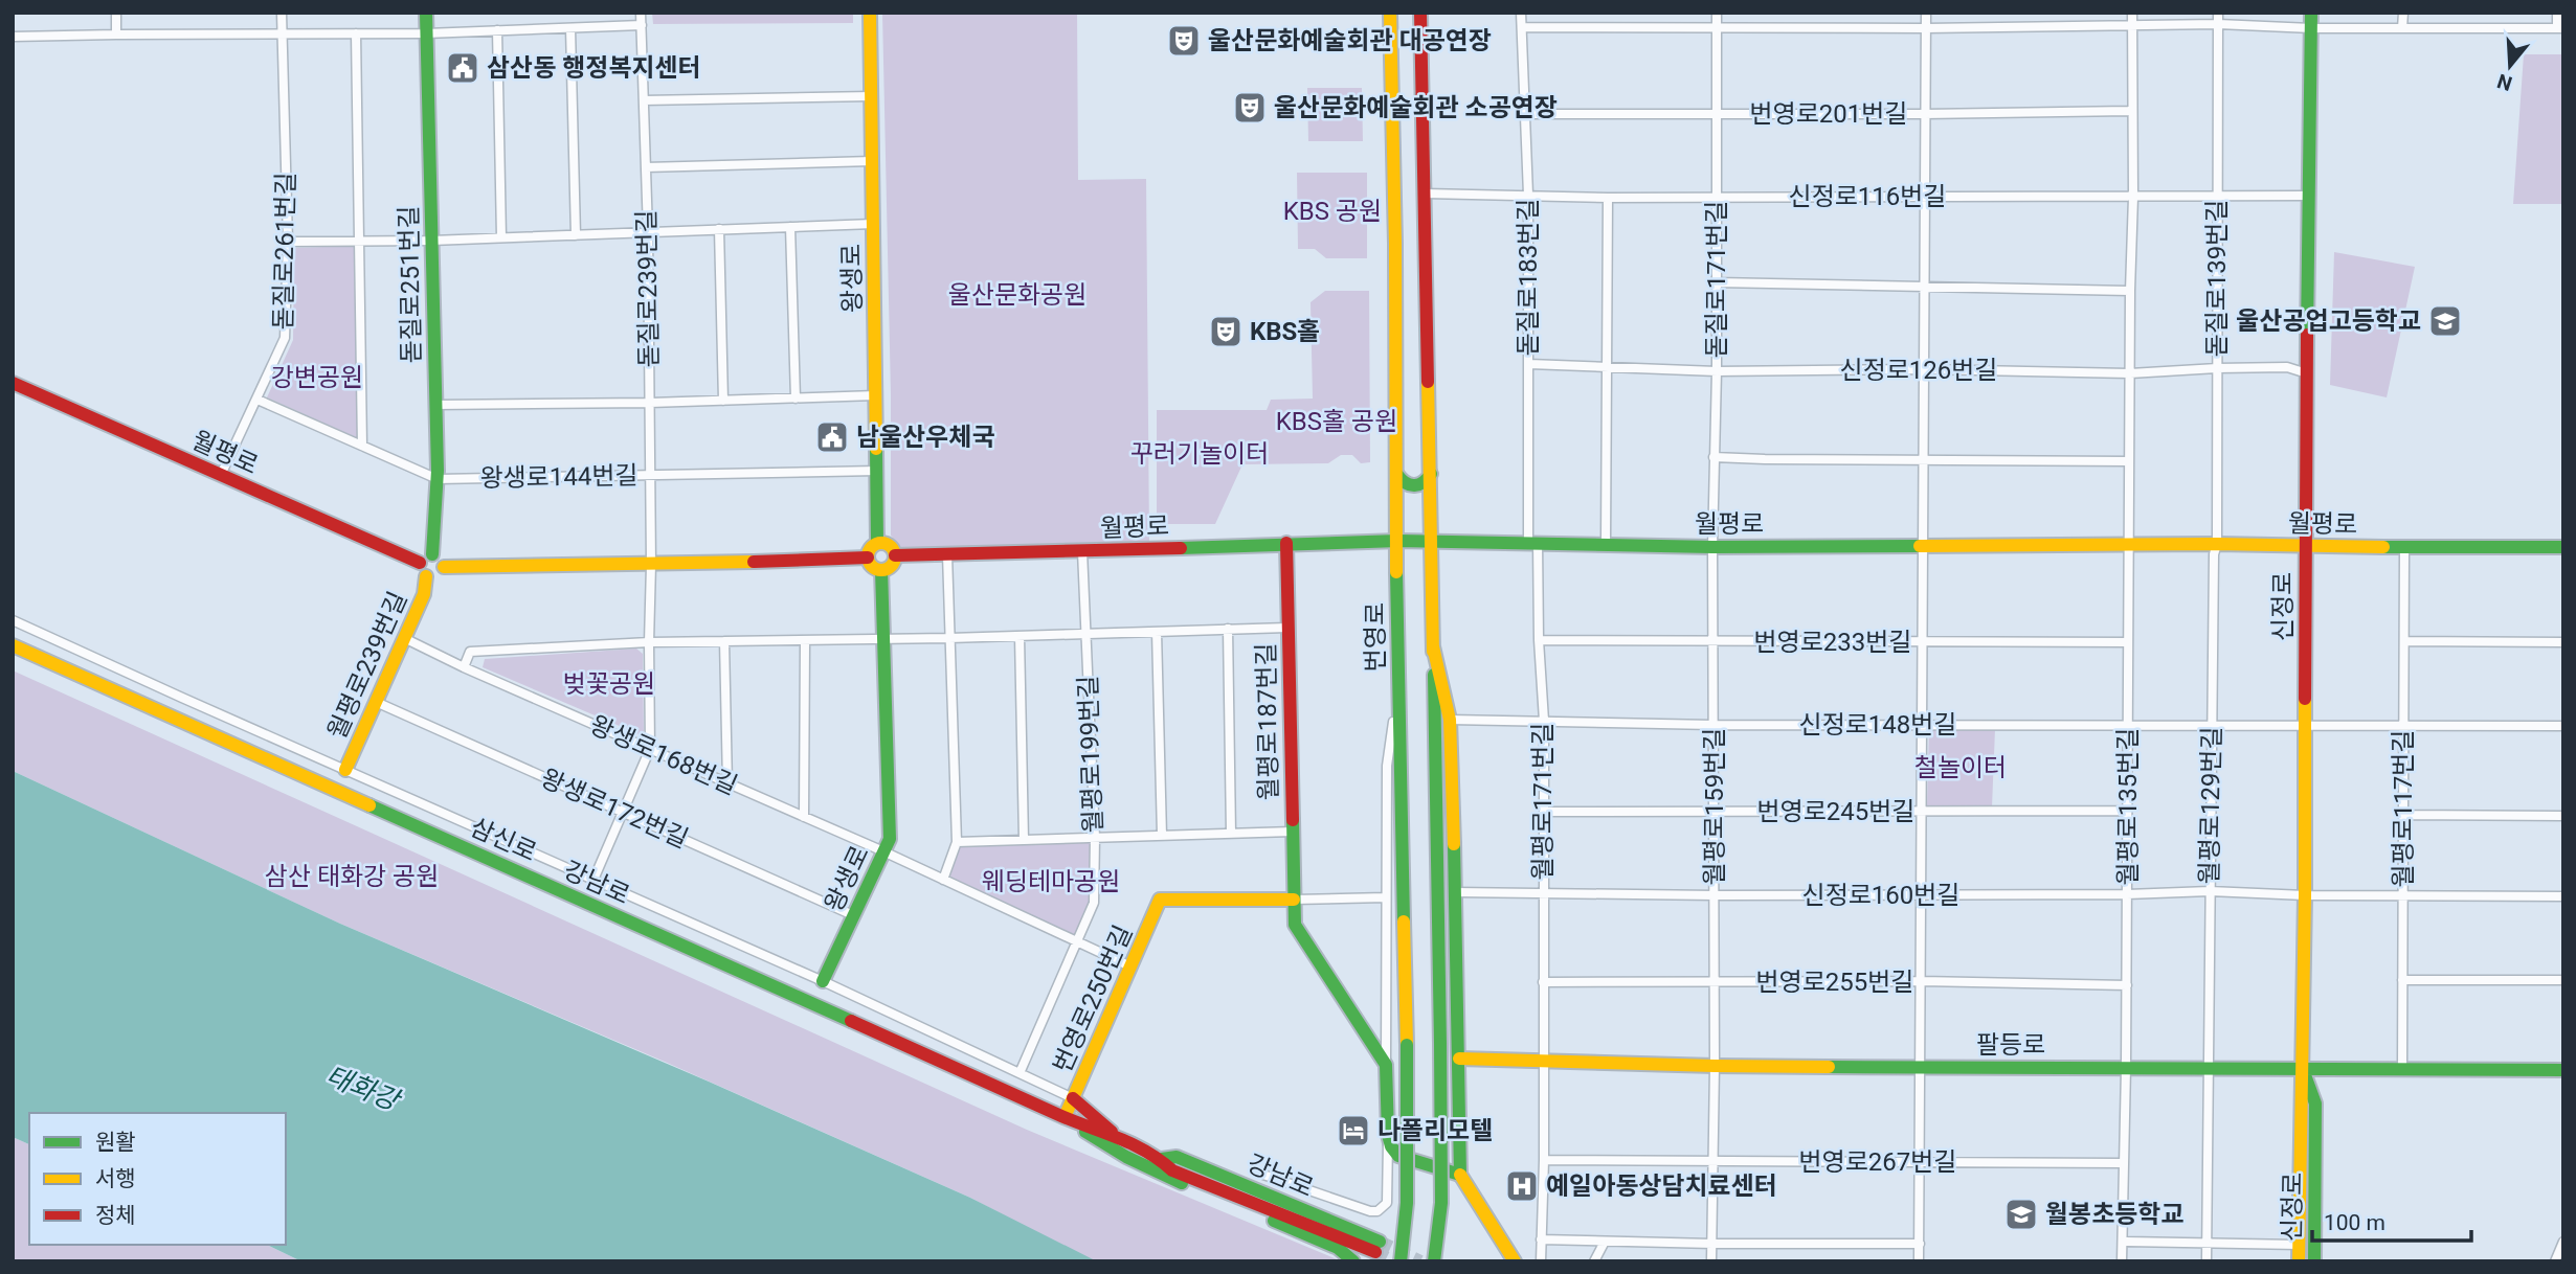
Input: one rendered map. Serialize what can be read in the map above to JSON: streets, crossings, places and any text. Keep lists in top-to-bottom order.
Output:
{
  "streets": {
    "main road": [
      "왕생로",
      "돋질로251번길",
      "월평로",
      "신정로",
      "번영로",
      "월평로239번길",
      "월평로187번길",
      "강남로",
      "번영로250번길",
      "팔등로"
    ],
    "street": [
      "번영로201번길",
      "신정로116번길",
      "돋질로261번길",
      "돋질로183번길",
      "돋질로139번길",
      "돋질로171번길",
      "돋질로239번길",
      "신정로126번길",
      "왕생로144번길",
      "번영로233번길",
      "신정로148번길",
      "월평로199번길",
      "왕생로168번길",
      "월평로171번길",
      "월평로129번길",
      "월평로159번길",
      "월평로135번길",
      "왕생로172번길",
      "월평로117번길",
      "번영로245번길",
      "삼신로",
      "신정로160번길",
      "번영로255번길",
      "번영로267번길"
    ]
  },
  "crossings": [
    ["번영로201번길", "돋질로183번길"],
    ["번영로201번길", "돋질로171번길"],
    ["번영로201번길", "월평로135번길"],
    ["신정로116번길", "돋질로183번길"],
    ["신정로116번길", "돋질로139번길"],
    ["신정로116번길", "돋질로171번길"],
    ["신정로116번길", "신정로"],
    ["신정로116번길", "월평로135번길"],
    ["돋질로261번길", "월평로"],
    ["돋질로261번길", "왕생로144번길"],
    ["돋질로183번길", "신정로126번길"],
    ["돋질로183번길", "월평로"],
    ["돋질로183번길", "월평로171번길"],
    ["왕생로", "월평로"],
    ["왕생로", "왕생로144번길"],
    ["왕생로", "왕생로168번길"],
    ["왕생로", "왕생로172번길"],
    ["왕생로", "삼신로"],
    ["돋질로139번길", "신정로126번길"],
    ["돋질로139번길", "월평로"],
    ["돋질로139번길", "월평로129번길"],
    ["돋질로171번길", "신정로126번길"],
    ["돋질로171번길", "월평로"],
    ["돋질로171번길", "월평로159번길"],
    ["돋질로251번길", "월평로"],
    ["돋질로251번길", "왕생로144번길"],
    ["돋질로251번길", "월평로239번길"],
    ["돋질로239번길", "왕생로144번길"],
    ["돋질로239번길", "왕생로168번길"],
    ["신정로126번길", "신정로"],
    ["신정로126번길", "월평로135번길"],
    ["월평로", "신정로"],
    ["월평로", "번영로"],
    ["월평로", "월평로239번길"],
    ["월평로", "월평로187번길"],
    ["월평로", "월평로199번길"],
    ["월평로", "월평로171번길"],
    ["월평로", "월평로129번길"],
    ["월평로", "월평로159번길"],
    ["월평로", "월평로135번길"],
    ["월평로", "월평로117번길"],
    ["신정로", "신정로148번길"],
    ["신정로", "월평로129번길"],
    ["신정로", "월평로135번길"],
    ["신정로", "신정로160번길"],
    ["신정로", "팔등로"],
    ["번영로233번길", "월평로171번길"],
    ["번영로233번길", "월평로159번길"],
    ["번영로233번길", "월평로135번길"],
    ["월평로239번길", "왕생로168번길"],
    ["월평로239번길", "왕생로172번길"],
    ["월평로239번길", "삼신로"],
    ["월평로187번길", "번영로250번길"],
    ["신정로148번길", "월평로171번길"],
    ["신정로148번길", "월평로129번길"],
    ["신정로148번길", "월평로159번길"],
    ["신정로148번길", "월평로135번길"],
    ["신정로148번길", "월평로117번길"],
    ["월평로199번길", "왕생로168번길"],
    ["월평로199번길", "삼신로"],
    ["왕생로168번길", "번영로250번길"],
    ["월평로171번길", "번영로245번길"],
    ["월평로171번길", "신정로160번길"],
    ["월평로171번길", "번영로255번길"],
    ["월평로171번길", "팔등로"],
    ["월평로171번길", "번영로267번길"],
    ["월평로129번길", "신정로160번길"],
    ["월평로129번길", "팔등로"],
    ["월평로159번길", "번영로245번길"],
    ["월평로159번길", "신정로160번길"],
    ["월평로159번길", "번영로255번길"],
    ["월평로159번길", "팔등로"],
    ["월평로159번길", "번영로267번길"],
    ["월평로135번길", "번영로245번길"],
    ["월평로135번길", "신정로160번길"],
    ["월평로135번길", "번영로255번길"],
    ["월평로135번길", "팔등로"],
    ["월평로135번길", "번영로267번길"],
    ["월평로117번길", "신정로160번길"],
    ["월평로117번길", "팔등로"],
    ["삼신로", "번영로250번길"],
    ["강남로", "번영로250번길"]
  ],
  "water": ["태화강"],
  "parks": [
    "KBS 공원",
    "울산문화공원",
    "강변공원",
    "KBS홀 공원",
    "꾸러기놀이터",
    "벚꽃공원",
    "철놀이터",
    "삼산 태화강 공원",
    "웨딩테마공원"
  ],
  "places": {
    "theatre": ["울산문화예술회관 대공연장", "울산문화예술회관 소공연장", "KBS홀"],
    "public building": ["삼산동 행정복지센터", "남울산우체국"],
    "school or university": ["울산공업고등학교", "월봉초등학교"],
    "hotel": ["나폴리모텔"],
    "hospital": ["예일아동상담치료센터"]
  },
  "legend": ["원활", "서행", "정체"],
  "scale_bar": "100 m",
  "north": "bottom"
}
